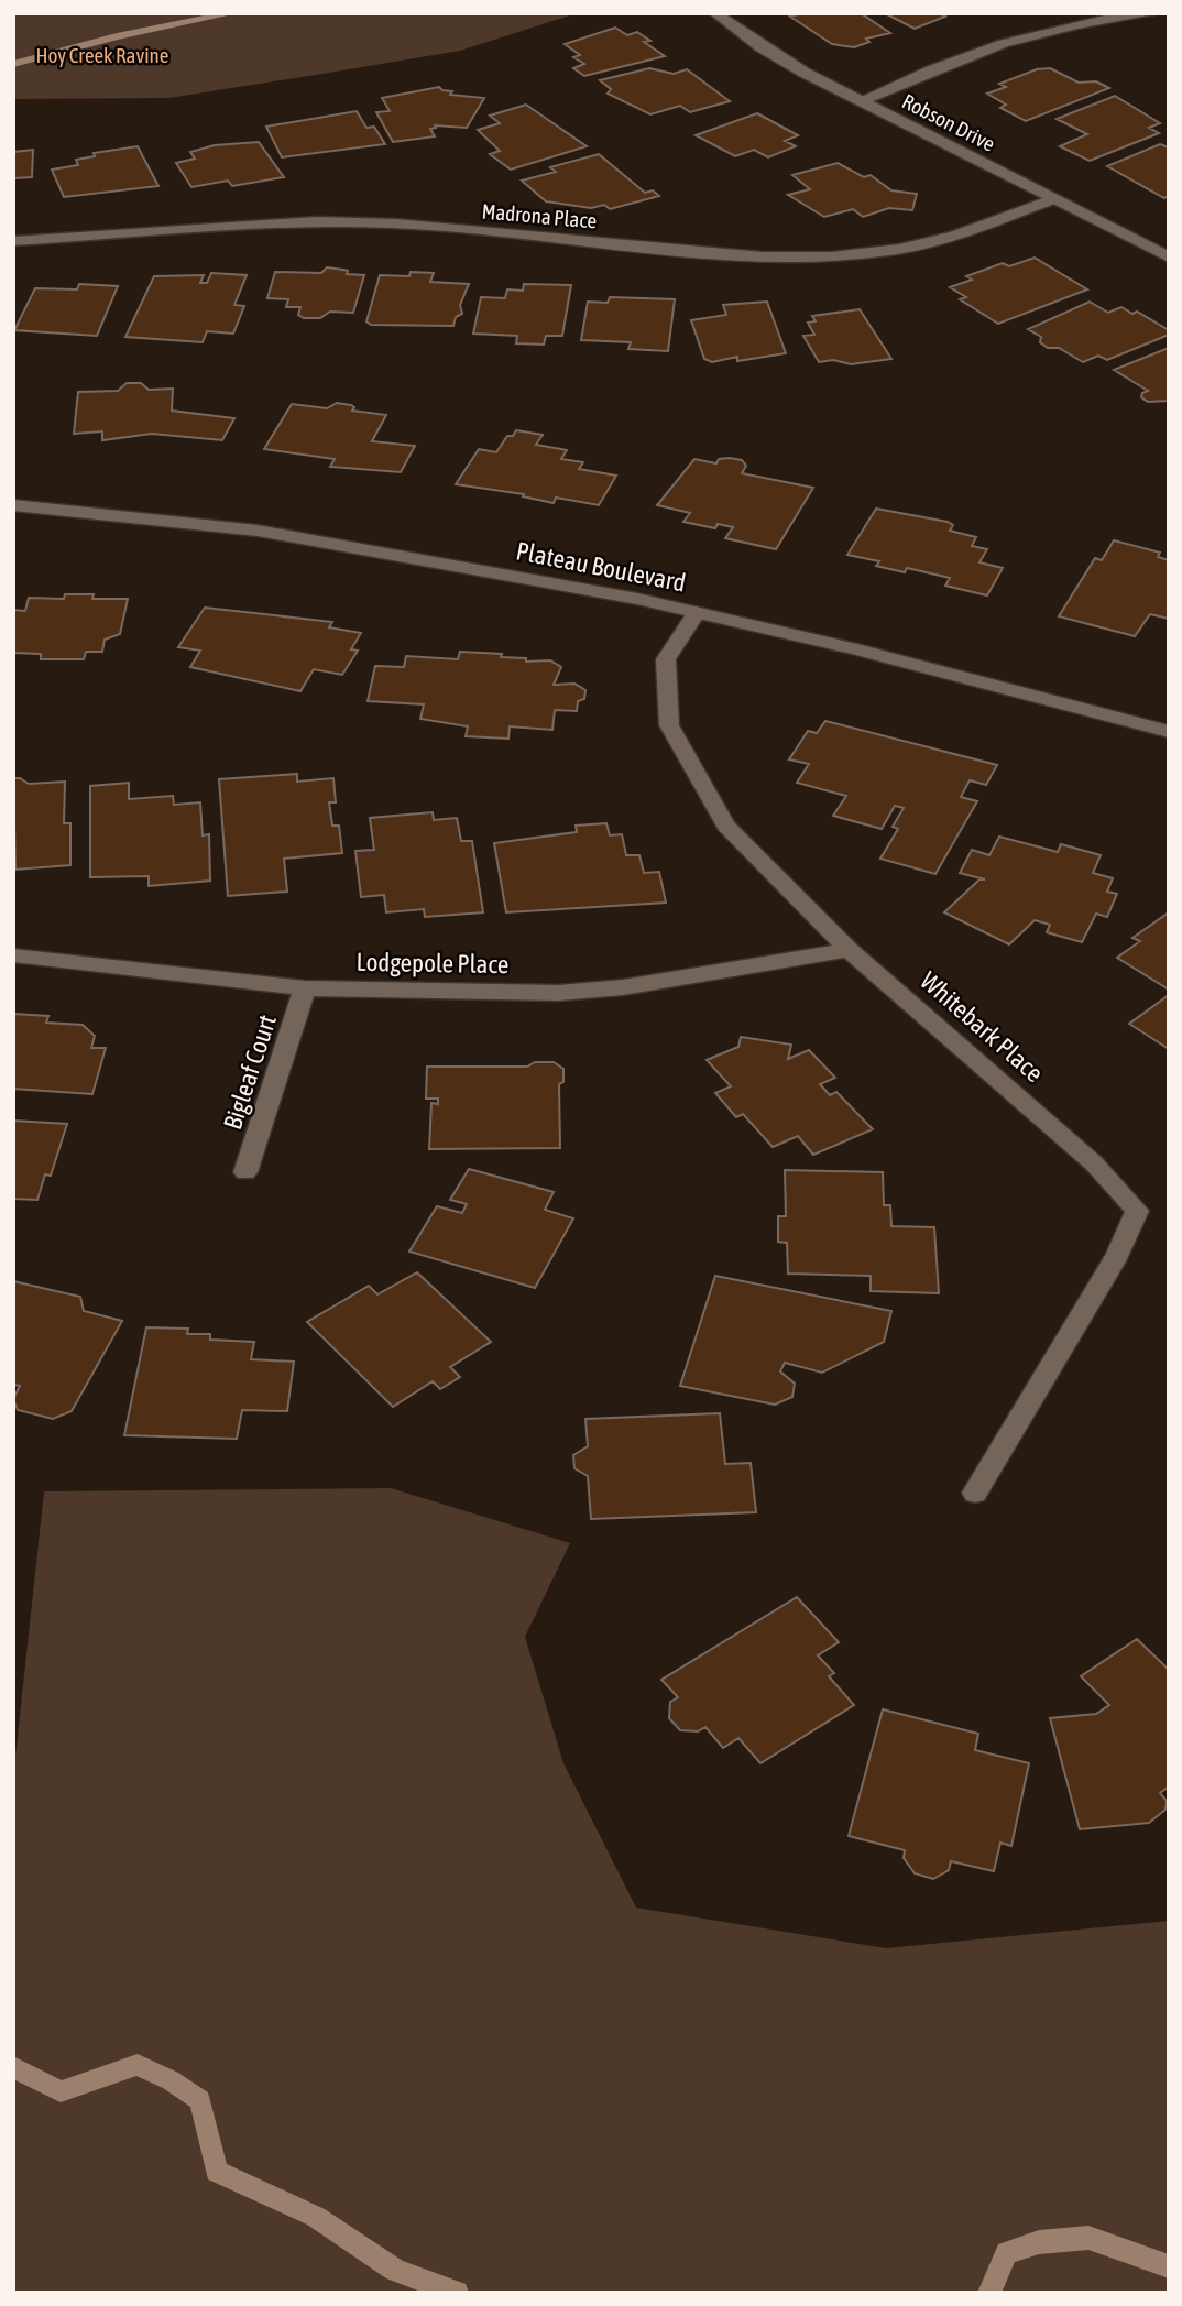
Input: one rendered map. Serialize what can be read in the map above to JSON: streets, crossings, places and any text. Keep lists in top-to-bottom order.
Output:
{
  "streets": {
    "street": [
      "Robson Drive",
      "Madrona Place",
      "Plateau Boulevard",
      "Lodgepole Place",
      "Whitebark Place",
      "Bigleaf Court"
    ]
  },
  "crossings": [
    ["Robson Drive", "Madrona Place"],
    ["Plateau Boulevard", "Whitebark Place"],
    ["Lodgepole Place", "Whitebark Place"],
    ["Lodgepole Place", "Bigleaf Court"]
  ],
  "parks": ["Hoy Creek Ravine"]
}
